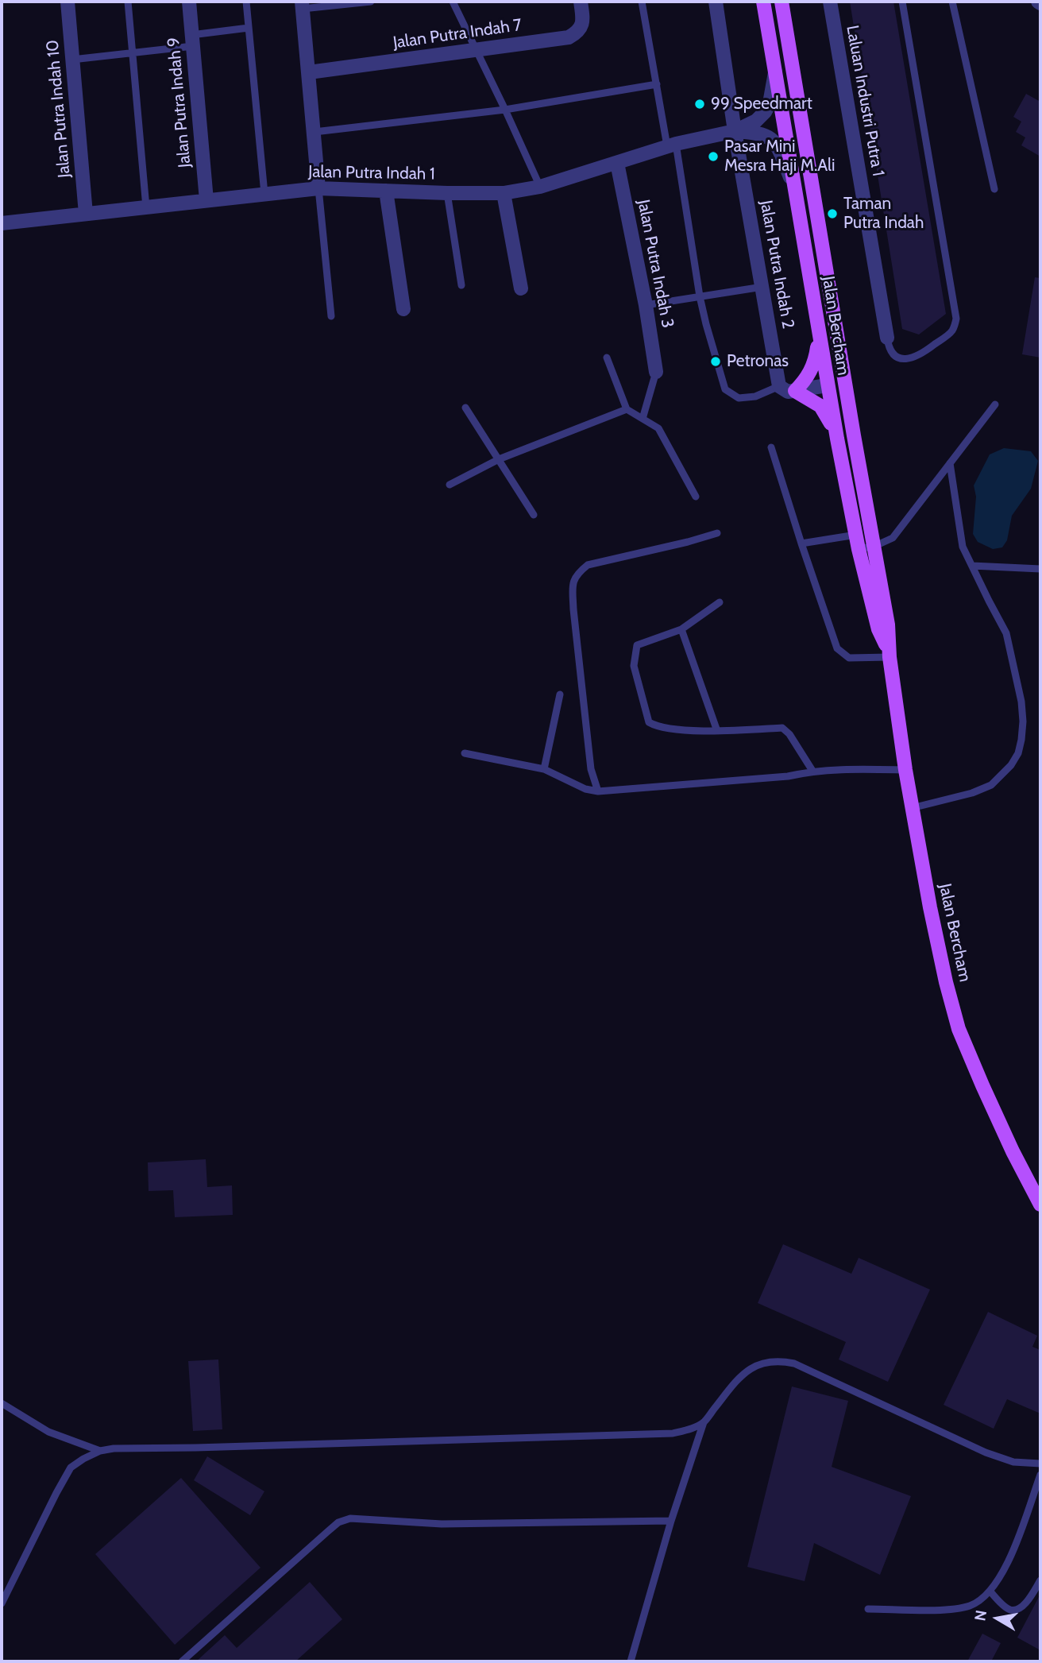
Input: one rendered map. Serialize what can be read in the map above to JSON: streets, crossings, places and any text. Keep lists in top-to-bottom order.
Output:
{
  "streets": {
    "main road": ["Jalan Bercham"],
    "street": [
      "Jalan Putra Indah 7",
      "Laluan Industri Putra 1",
      "Jalan Putra Indah 9",
      "Jalan Putra Indah 10",
      "Jalan Putra Indah 1",
      "Jalan Putra Indah 3",
      "Jalan Putra Indah 2"
    ]
  },
  "crossings": [
    ["Jalan Putra Indah 9", "Jalan Putra Indah 1"],
    ["Jalan Putra Indah 10", "Jalan Putra Indah 1"],
    ["Jalan Putra Indah 1", "Jalan Putra Indah 3"],
    ["Jalan Putra Indah 1", "Jalan Putra Indah 2"],
    ["Jalan Putra Indah 1", "Jalan Bercham"]
  ],
  "places": [
    "99 Speedmart",
    "Pasar Mini Mesra Haji M.Ali",
    "Taman Putra Indah",
    "Petronas"
  ],
  "north": "left"
}
